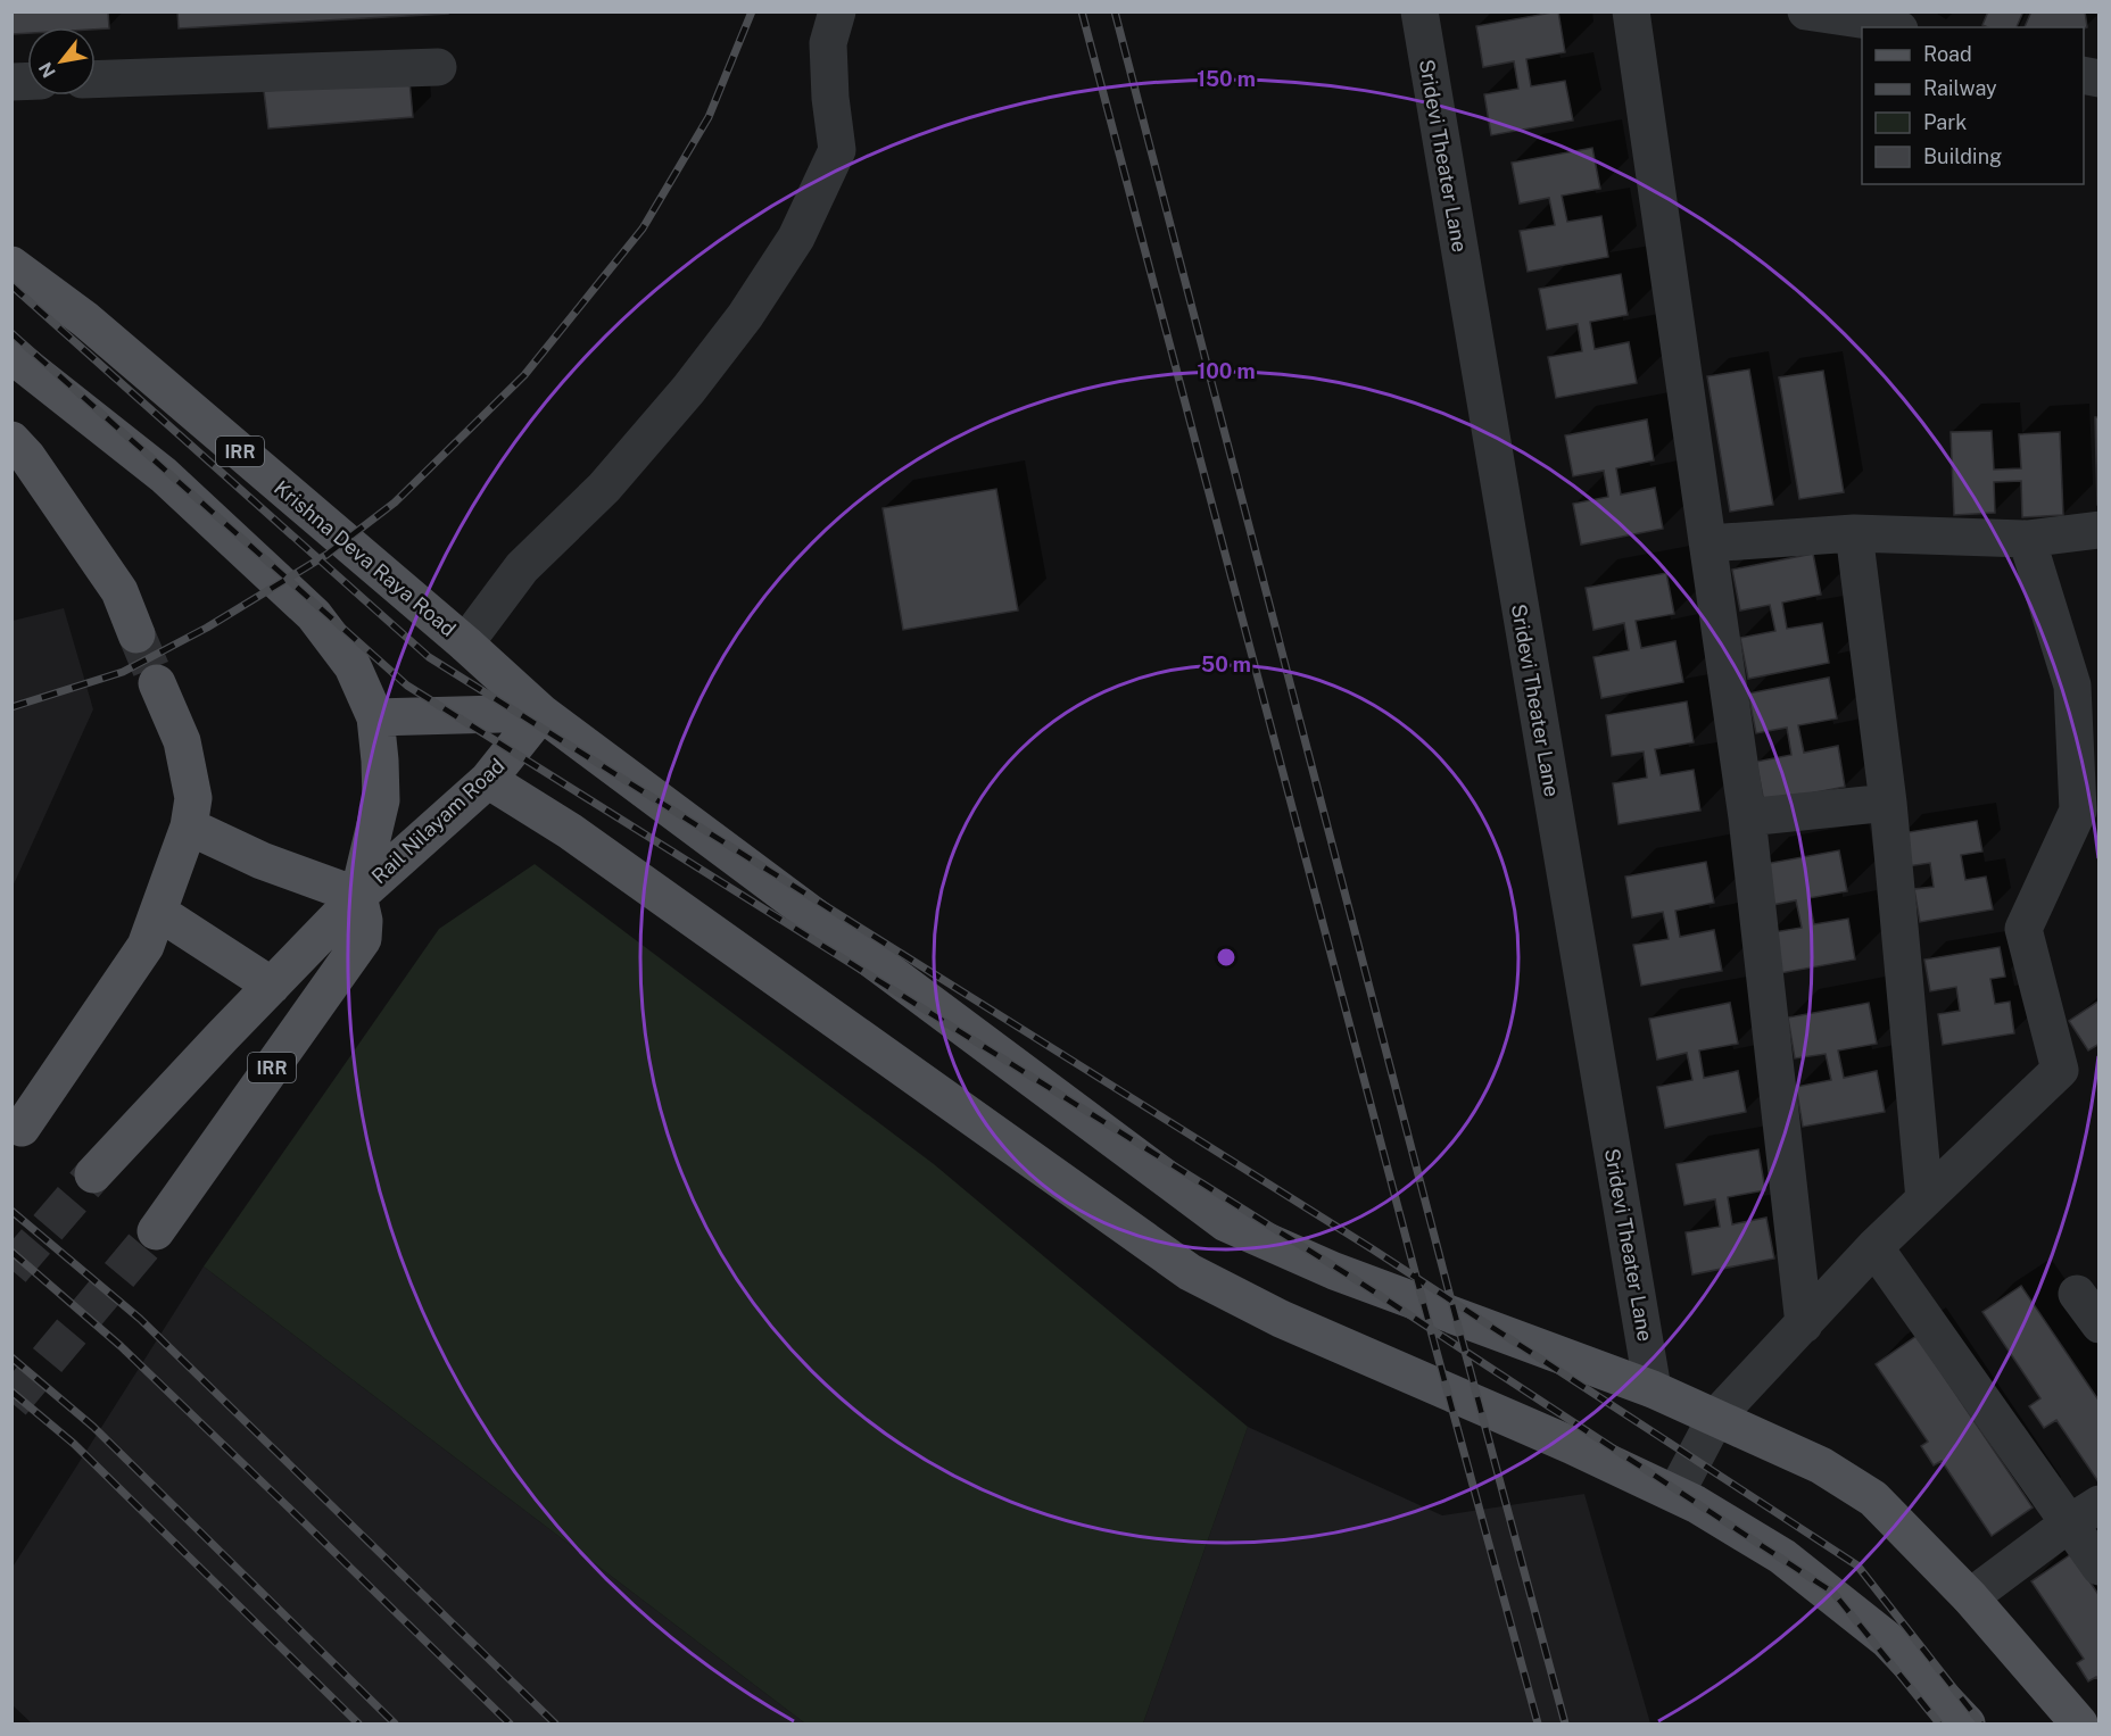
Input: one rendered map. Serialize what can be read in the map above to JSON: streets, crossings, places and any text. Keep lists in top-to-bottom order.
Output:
{
  "streets": {
    "main road": ["IRR", "Krishna Deva Raya Road", "Rail Nilayam Road"],
    "street": ["Sridevi Theater Lane"]
  },
  "crossings": [
    ["Sridevi Theater Lane", "Krishna Deva Raya Road"],
    ["IRR", "Rail Nilayam Road"],
    ["Krishna Deva Raya Road", "Rail Nilayam Road"]
  ],
  "legend": [
    "Road",
    "Railway",
    "Park",
    "Building"
  ],
  "north": "bottom left",
  "rings": ["150 m", "100 m", "50 m"]
}
